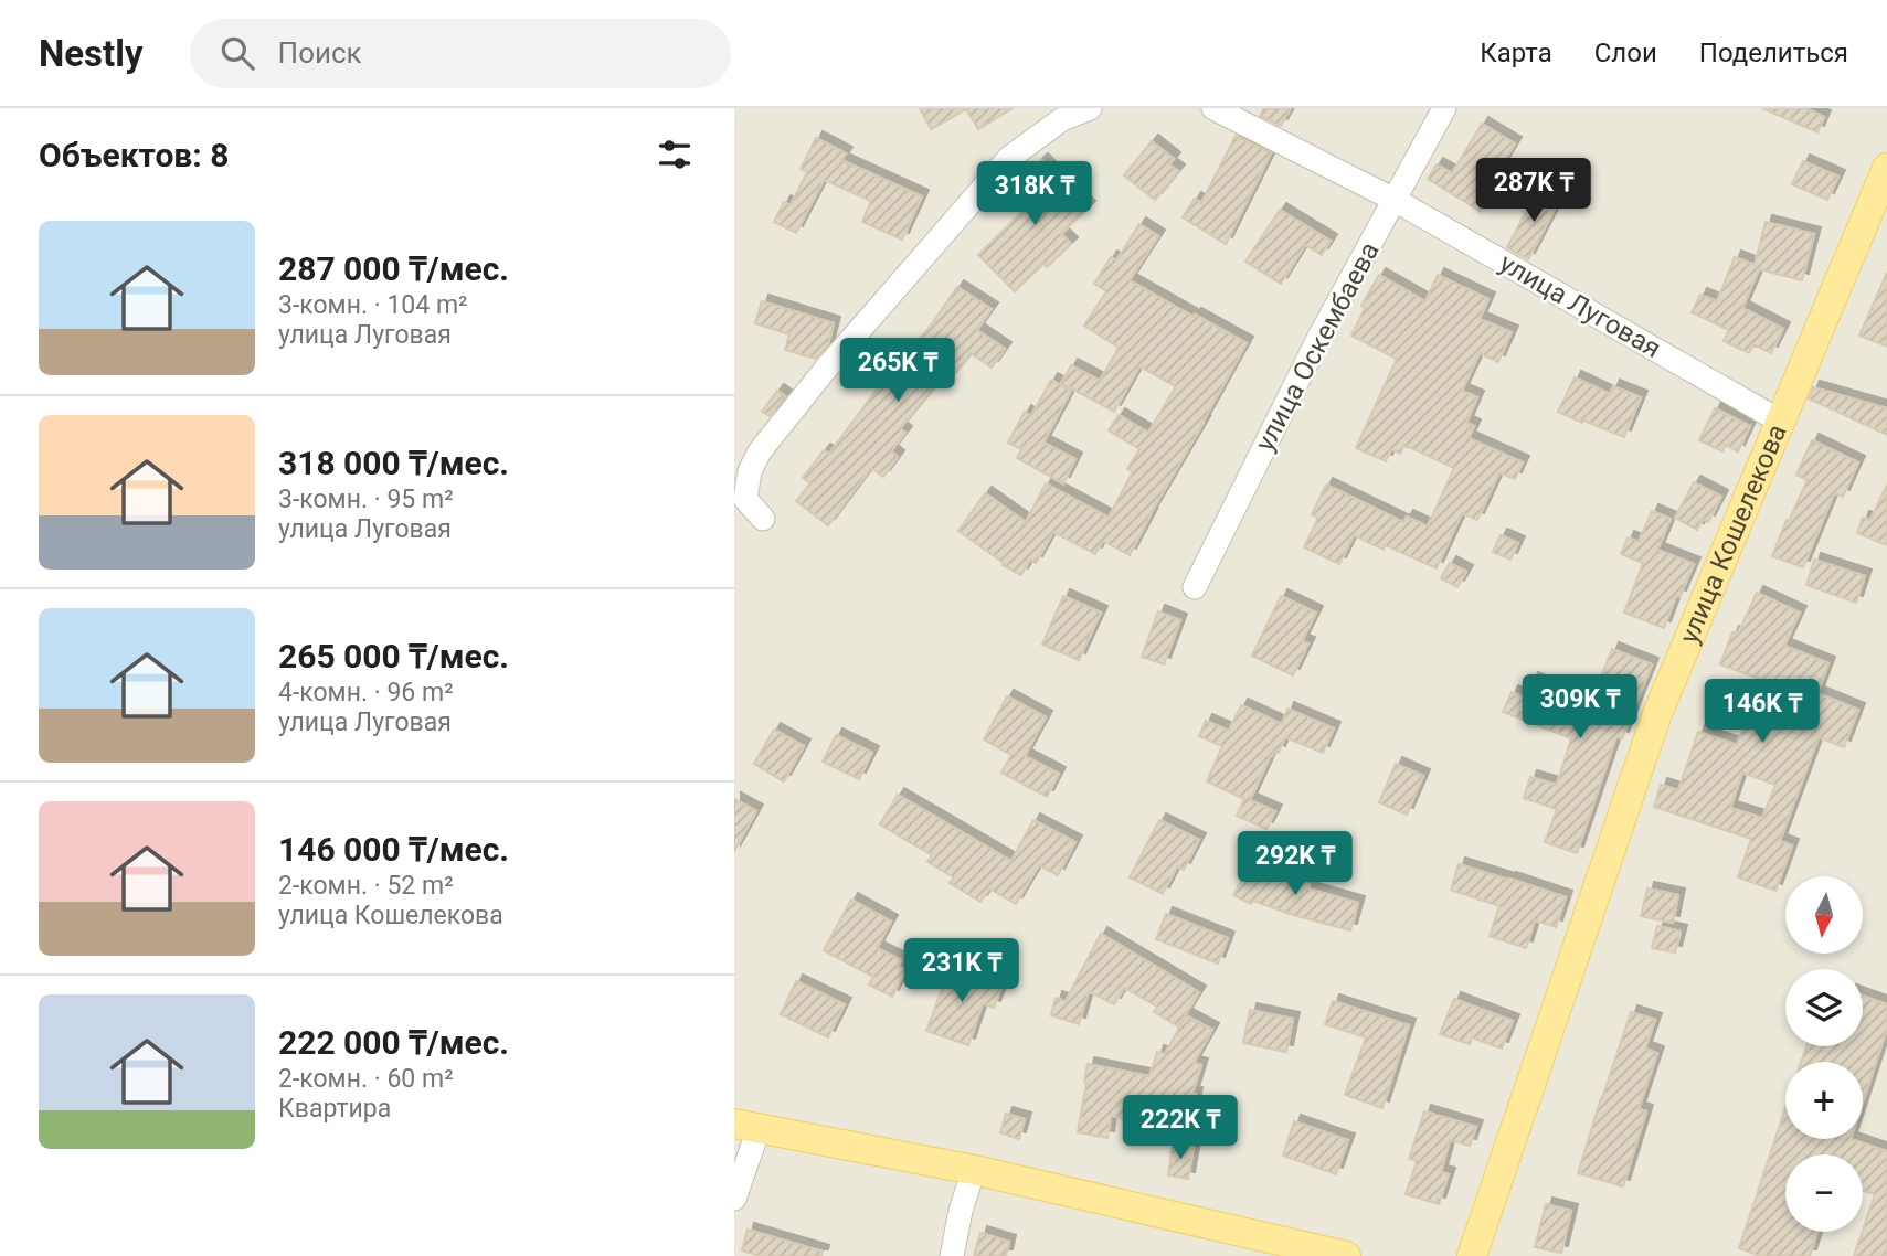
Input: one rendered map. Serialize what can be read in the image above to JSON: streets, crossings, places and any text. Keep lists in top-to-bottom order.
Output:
{
  "streets": {
    "main road": ["улица Кошелекова"],
    "street": ["улица Луговая", "улица Оскембаева"]
  },
  "crossings": [
    ["улица Луговая", "улица Оскембаева"],
    ["улица Луговая", "улица Кошелекова"]
  ],
  "north": "bottom",
  "page": {
    "header": "Nestly",
    "search": "Поиск",
    "nav": ["Карта", "Слои", "Поделиться"],
    "heading": "Объектов: 8",
    "price": [
      "287K ₸",
      "318K ₸",
      "265K ₸",
      "309K ₸",
      "146K ₸",
      "292K ₸",
      "231K ₸",
      "222K ₸"
    ],
    "list": [
      {
        "name": "287 000 ₸/мес.",
        "note": "3-комн. · 104 m² · улица Луговая"
      },
      {
        "name": "318 000 ₸/мес.",
        "note": "3-комн. · 95 m² · улица Луговая"
      },
      {
        "name": "265 000 ₸/мес.",
        "note": "4-комн. · 96 m² · улица Луговая"
      },
      {
        "name": "146 000 ₸/мес.",
        "note": "2-комн. · 52 m² · улица Кошелекова"
      },
      {
        "name": "222 000 ₸/мес.",
        "note": "2-комн. · 60 m² · Квартира"
      }
    ],
    "map_buttons": ["+", "−"]
  }
}
